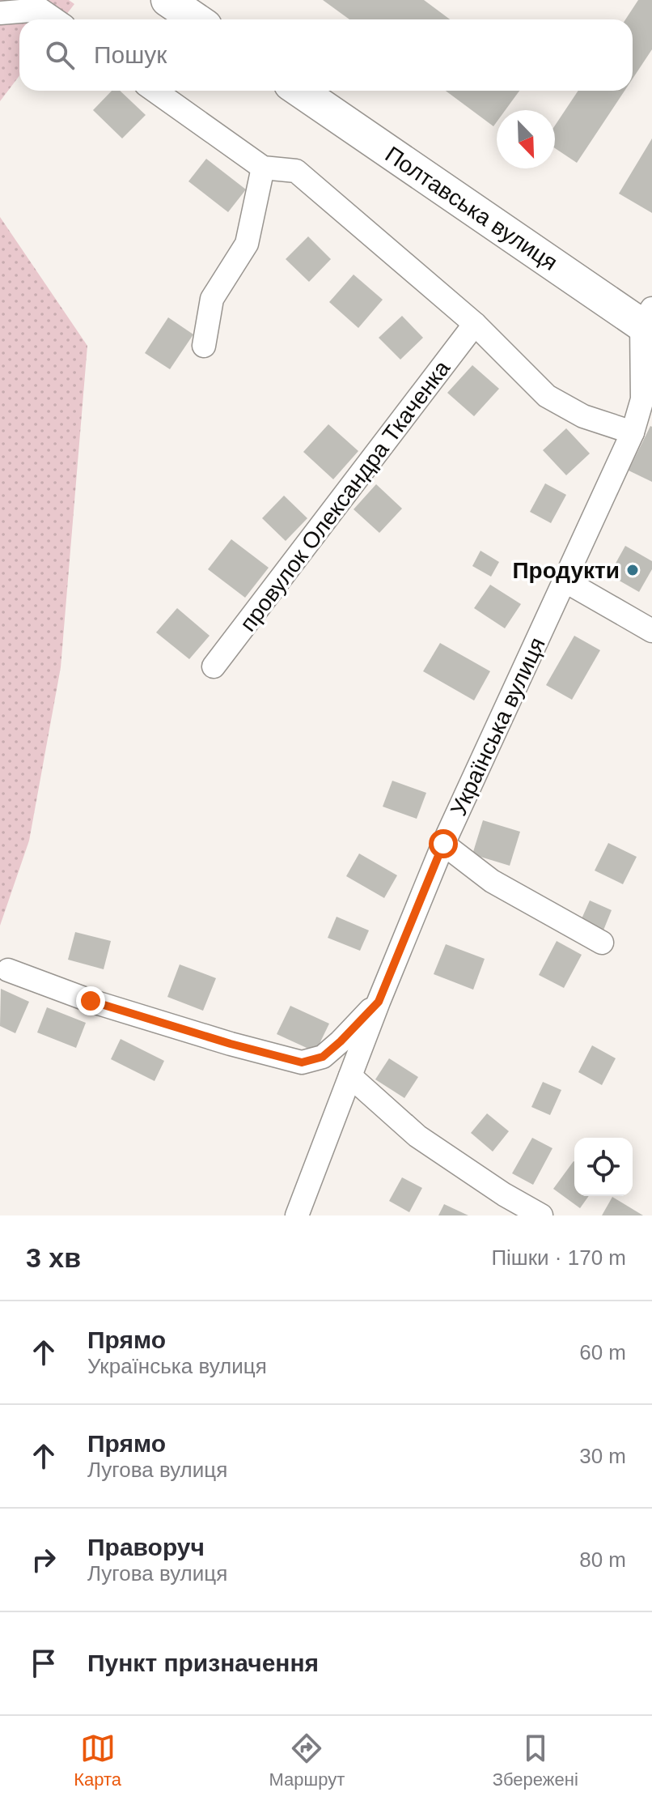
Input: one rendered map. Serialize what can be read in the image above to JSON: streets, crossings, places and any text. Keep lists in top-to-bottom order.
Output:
{
  "streets": {
    "highway": ["Полтавська вулиця"],
    "street": ["провулок Олександра Ткаченка", "Українська вулиця"]
  },
  "crossings": [
    ["Полтавська вулиця", "Українська вулиця"]
  ],
  "places": ["Продукти"],
  "north": "bottom right",
  "page": {
    "search": "Пошук",
    "heading": ["3 хв", "Пішки · 170 m"],
    "list": [
      ["Прямо", "Українська вулиця", "60 m"],
      ["Прямо", "Лугова вулиця", "30 m"],
      ["Праворуч", "Лугова вулиця", "80 m"],
      "Пункт призначення"
    ],
    "nav": ["Карта", "Маршрут", "Збережені"]
  }
}
